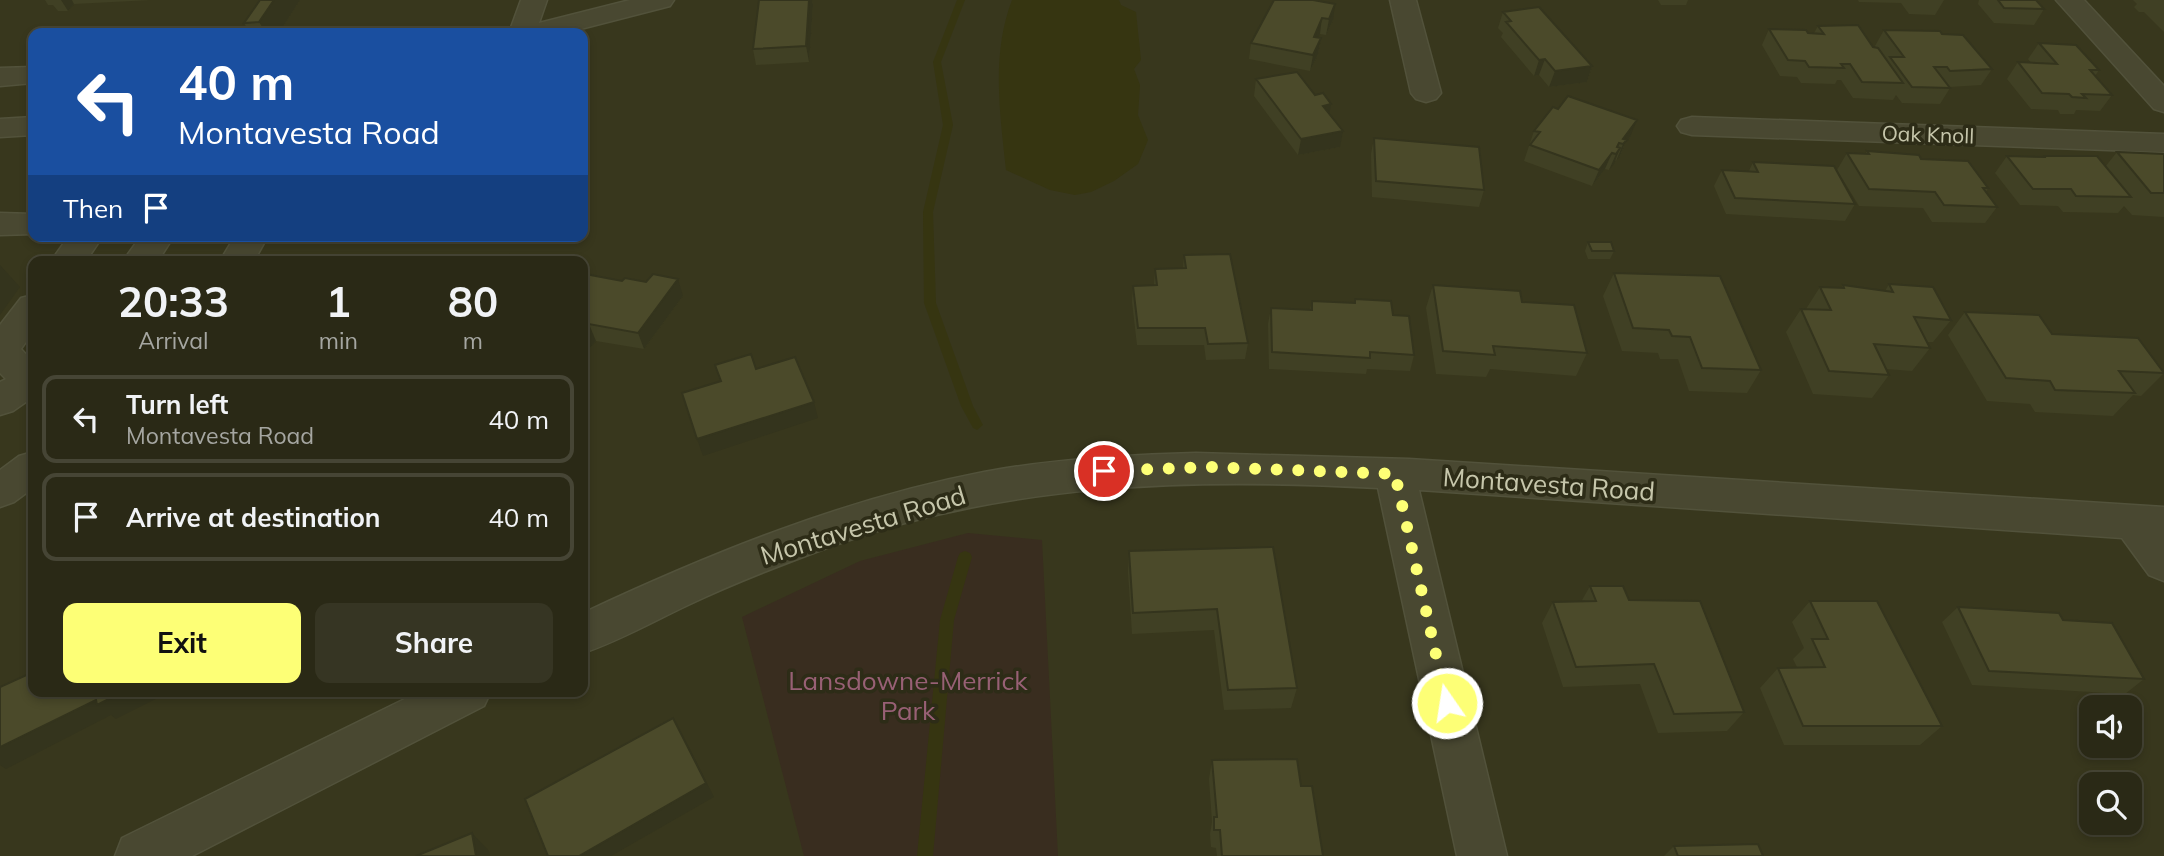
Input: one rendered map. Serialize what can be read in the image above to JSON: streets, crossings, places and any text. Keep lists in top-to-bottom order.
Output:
{
  "streets": {
    "street": ["Oak Knoll", "Montavesta Road"]
  },
  "parks": ["Lansdowne-Merrick Park"],
  "page": {
    "turn": ["40 m", "Montavesta Road"],
    "then": "Then",
    "eta": [
      "20:33",
      "Arrival",
      "1",
      "min",
      "80",
      "m"
    ],
    "list": [
      {
        "name": "Turn left",
        "note": "Montavesta Road",
        "value": "40 m"
      },
      {
        "name": "Arrive at destination",
        "value": "40 m"
      }
    ],
    "buttons": ["Exit", "Share"]
  }
}
